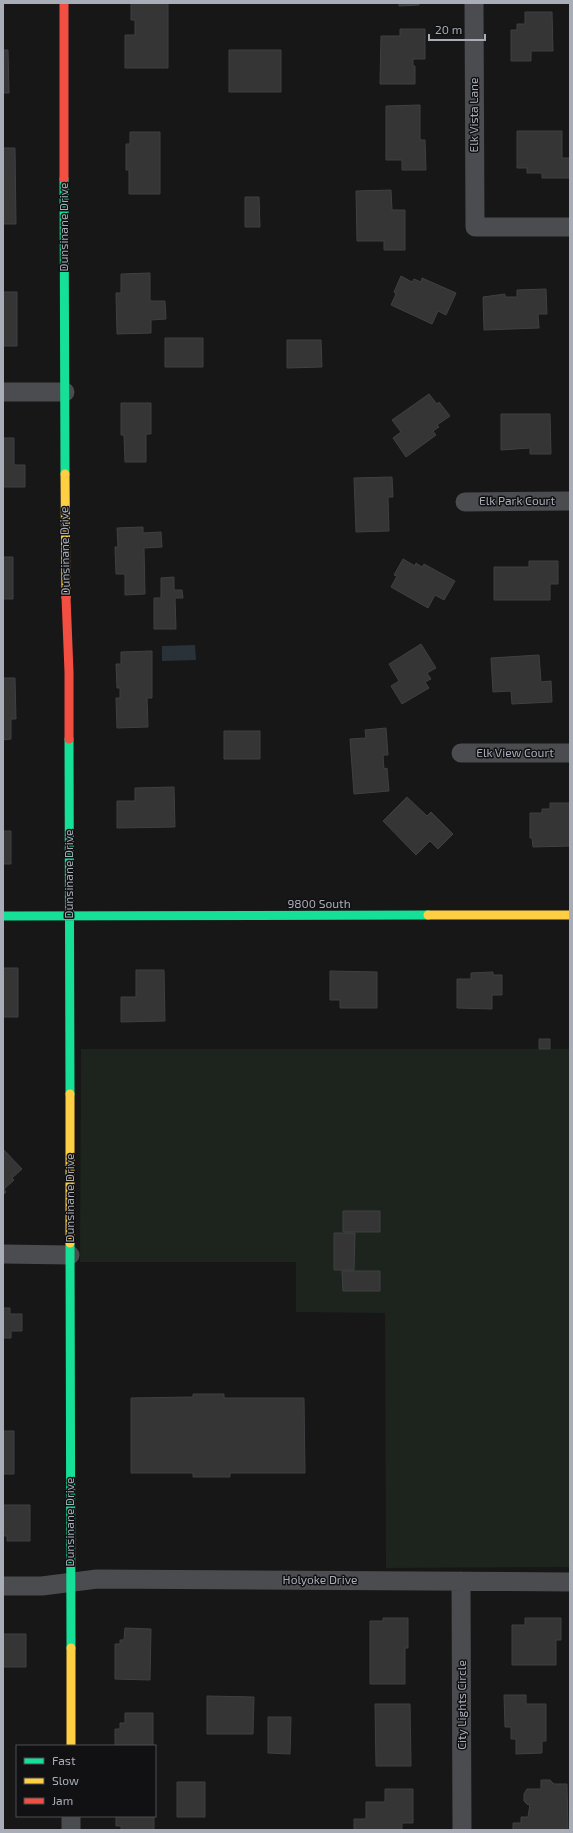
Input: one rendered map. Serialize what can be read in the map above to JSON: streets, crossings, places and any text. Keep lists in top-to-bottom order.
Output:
{
  "streets": {
    "street": [
      "Elk Vista Lane",
      "Dunsinane Drive",
      "Elk Park Court",
      "Elk View Court",
      "9800 South",
      "Holyoke Drive",
      "City Lights Circle"
    ]
  },
  "crossings": [
    ["Dunsinane Drive", "9800 South"],
    ["Dunsinane Drive", "Holyoke Drive"],
    ["Holyoke Drive", "City Lights Circle"]
  ],
  "legend": ["Fast", "Slow", "Jam"],
  "scale_bar": "20 m"
}
